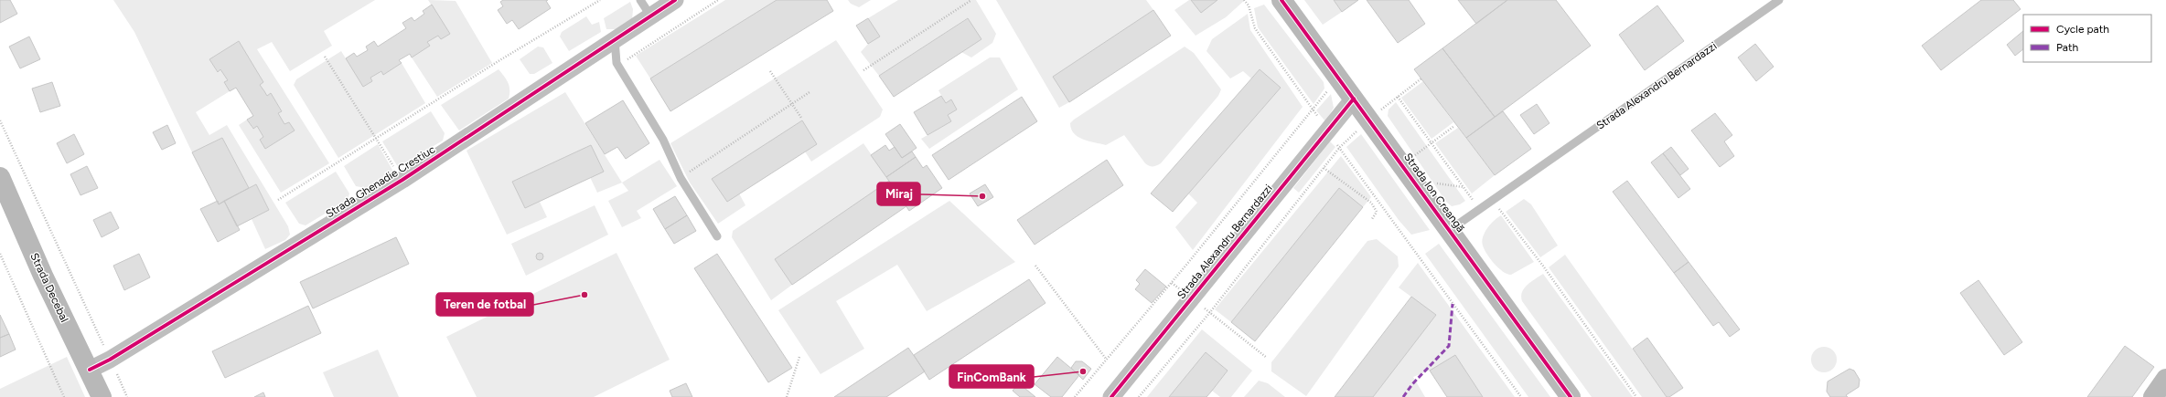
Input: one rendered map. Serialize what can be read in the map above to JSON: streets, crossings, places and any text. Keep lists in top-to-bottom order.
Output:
{
  "streets": {
    "street": [
      "Strada Alexandru Bernardazzi",
      "Strada Ghenadie Crestiuc",
      "Strada Ion Creangă",
      "Strada Decebal"
    ]
  },
  "crossings": [
    ["Strada Alexandru Bernardazzi", "Strada Ion Creangă"],
    ["Strada Ghenadie Crestiuc", "Strada Decebal"]
  ],
  "places": ["Miraj", "Teren de fotbal", "FinComBank"],
  "legend": ["Cycle path", "Path"]
}
